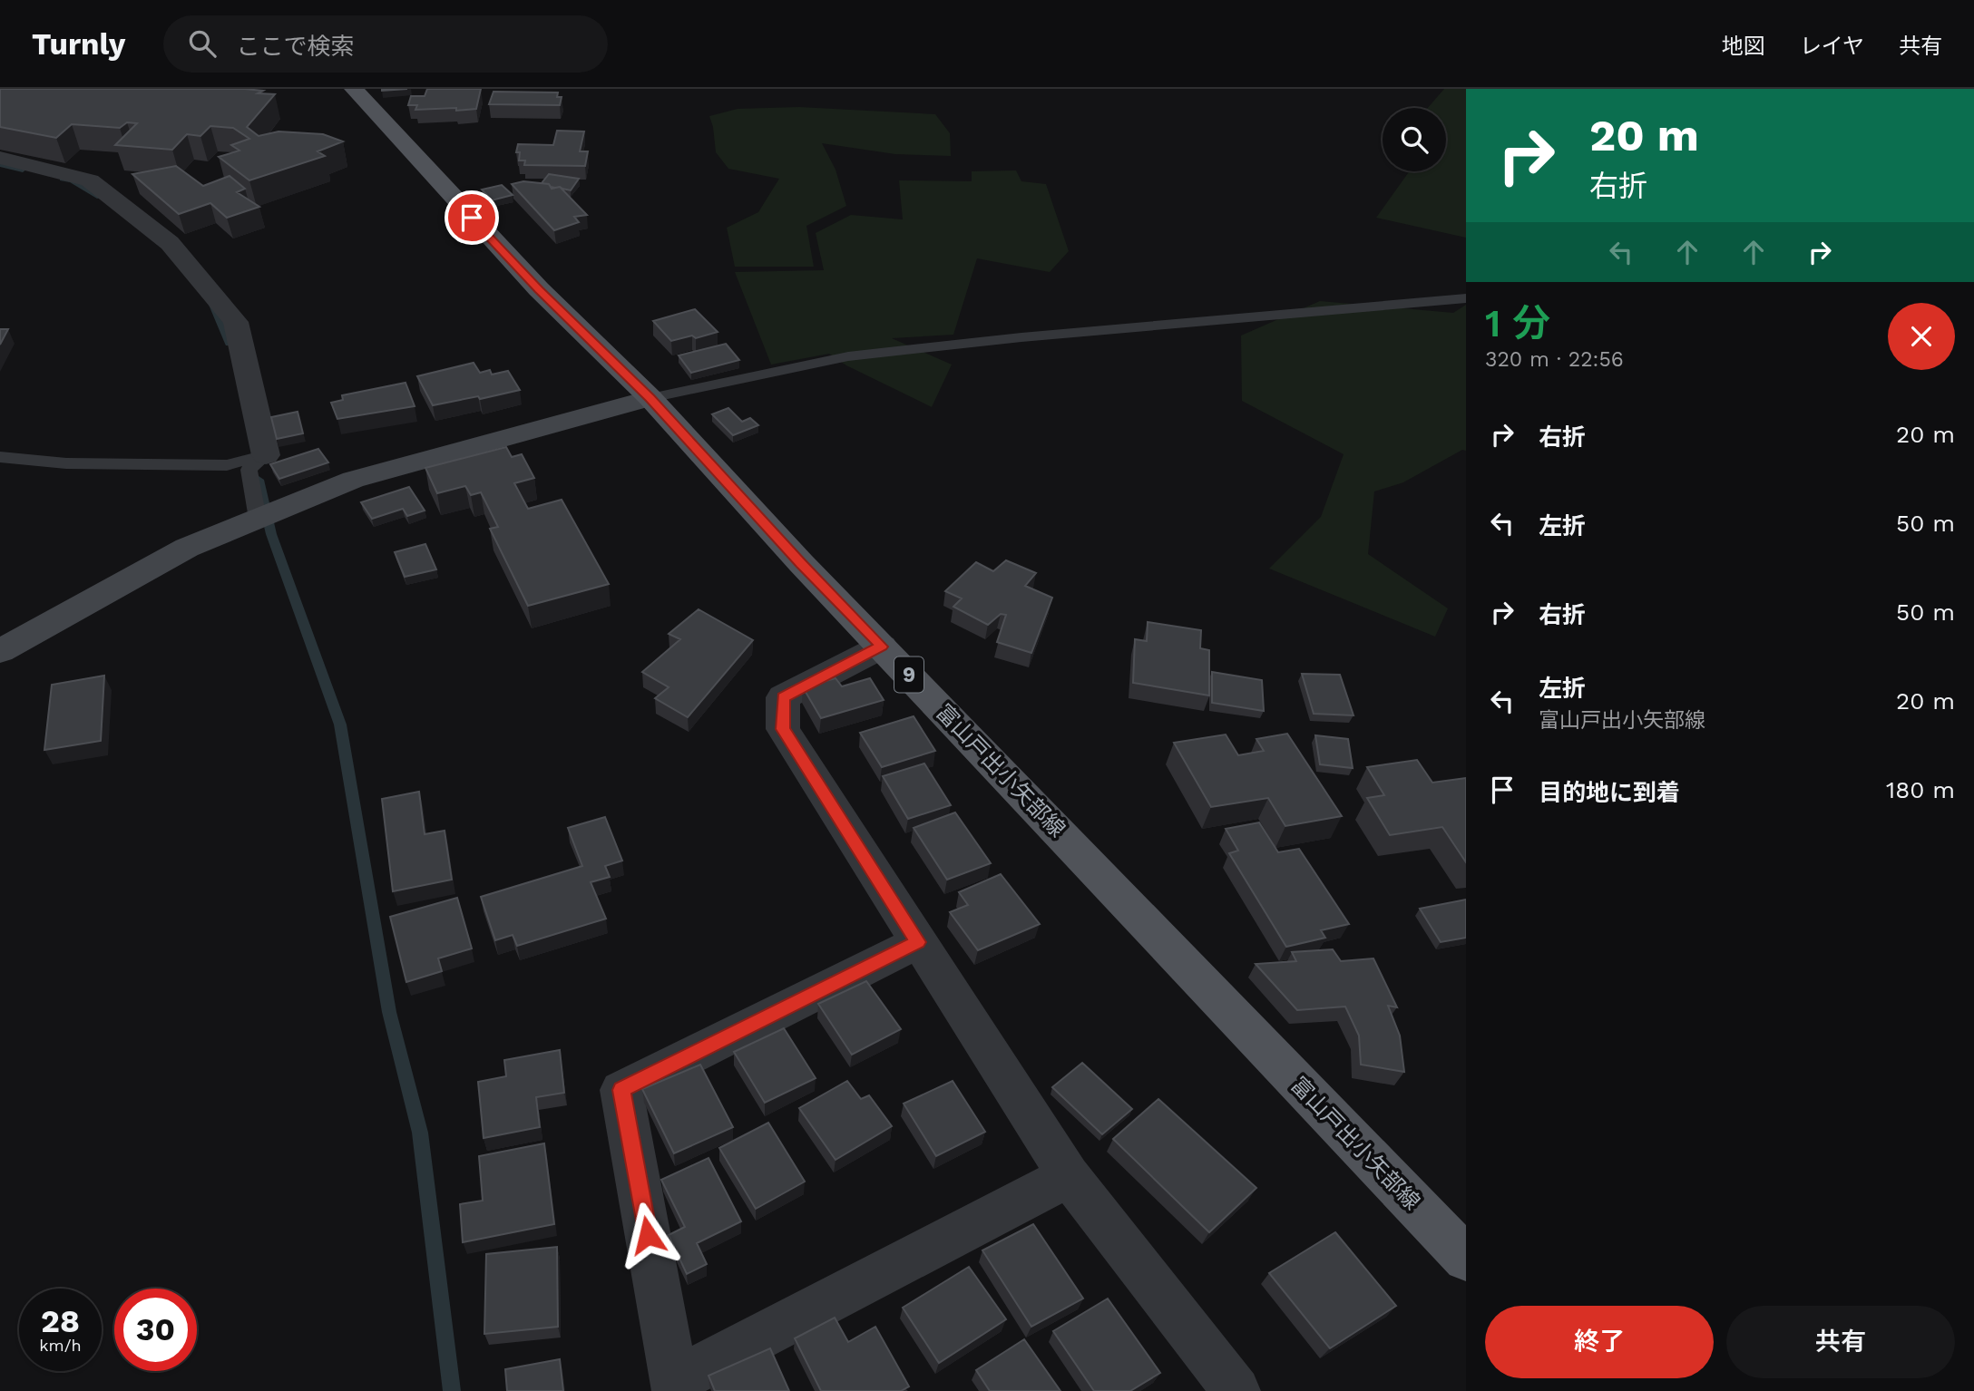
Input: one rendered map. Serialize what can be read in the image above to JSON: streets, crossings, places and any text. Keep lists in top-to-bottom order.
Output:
{
  "streets": {
    "main road": ["9", "富山戸出小矢部線"]
  },
  "page": {
    "header": "Turnly",
    "search": "ここで検索",
    "nav": ["地図", "レイヤ", "共有"],
    "turn": ["20 m", "右折"],
    "heading": ["1 分", "320 m · 22:56"],
    "list": [
      {
        "name": "右折",
        "value": "20 m"
      },
      {
        "name": "左折",
        "value": "50 m"
      },
      {
        "name": "右折",
        "value": "50 m"
      },
      {
        "name": "左折",
        "note": "富山戸出小矢部線",
        "value": "20 m"
      },
      {
        "name": "目的地に到着",
        "value": "180 m"
      }
    ],
    "speed": "28 km/h",
    "limit": "30",
    "buttons": ["終了", "共有"]
  }
}
